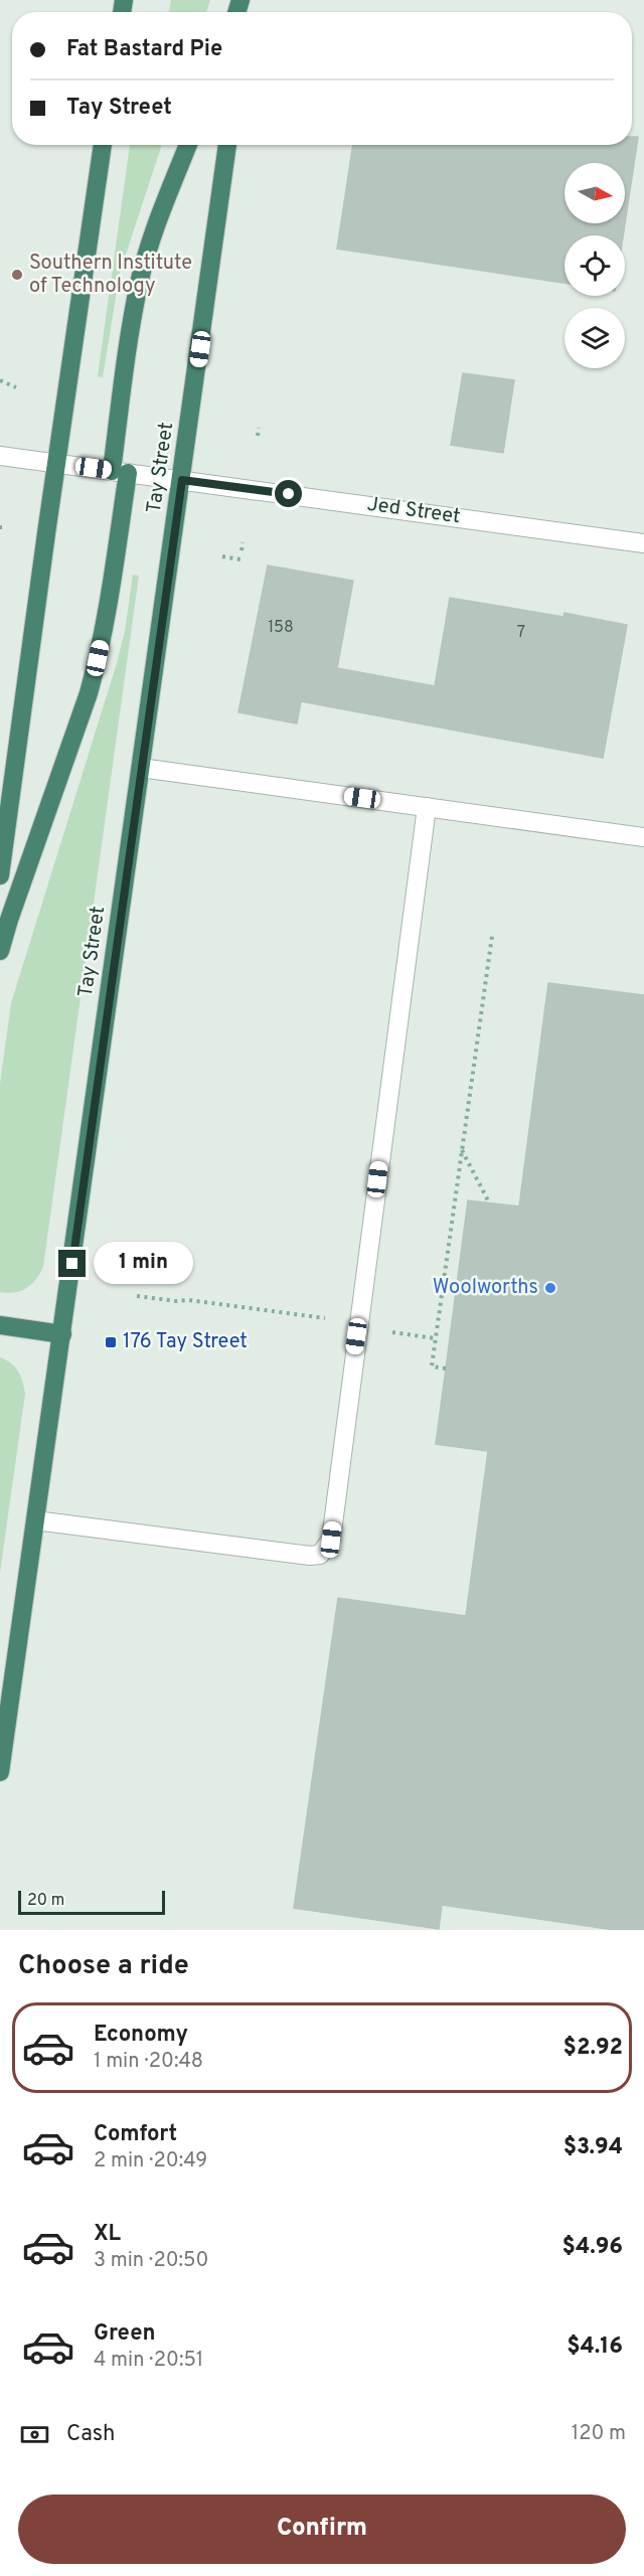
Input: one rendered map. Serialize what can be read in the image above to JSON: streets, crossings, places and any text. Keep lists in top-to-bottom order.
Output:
{
  "streets": {
    "highway": ["Tay Street"],
    "street": ["Jed Street"]
  },
  "crossings": [
    ["Tay Street", "Jed Street"]
  ],
  "places": {
    "other": ["Southern Institute of Technology", "Woolworths"],
    "transit": ["176 Tay Street"]
  },
  "house_numbers": ["158", "7"],
  "scale_bar": "20 m",
  "north": "right",
  "page": {
    "banner": ["Fat Bastard Pie", "Tay Street"],
    "bubble": "1 min",
    "scale": "20 m",
    "heading": "Choose a ride",
    "list": [
      {
        "name": "Economy",
        "note": "1 min · 20:48",
        "value": "$2.92"
      },
      {
        "name": "Comfort",
        "note": "2 min · 20:49",
        "value": "$3.94"
      },
      {
        "name": "XL",
        "note": "3 min · 20:50",
        "value": "$4.96"
      },
      {
        "name": "Green",
        "note": "4 min · 20:51",
        "value": "$4.16"
      }
    ],
    "pay": ["Cash", "120 m"],
    "buttons": "Confirm"
  }
}
